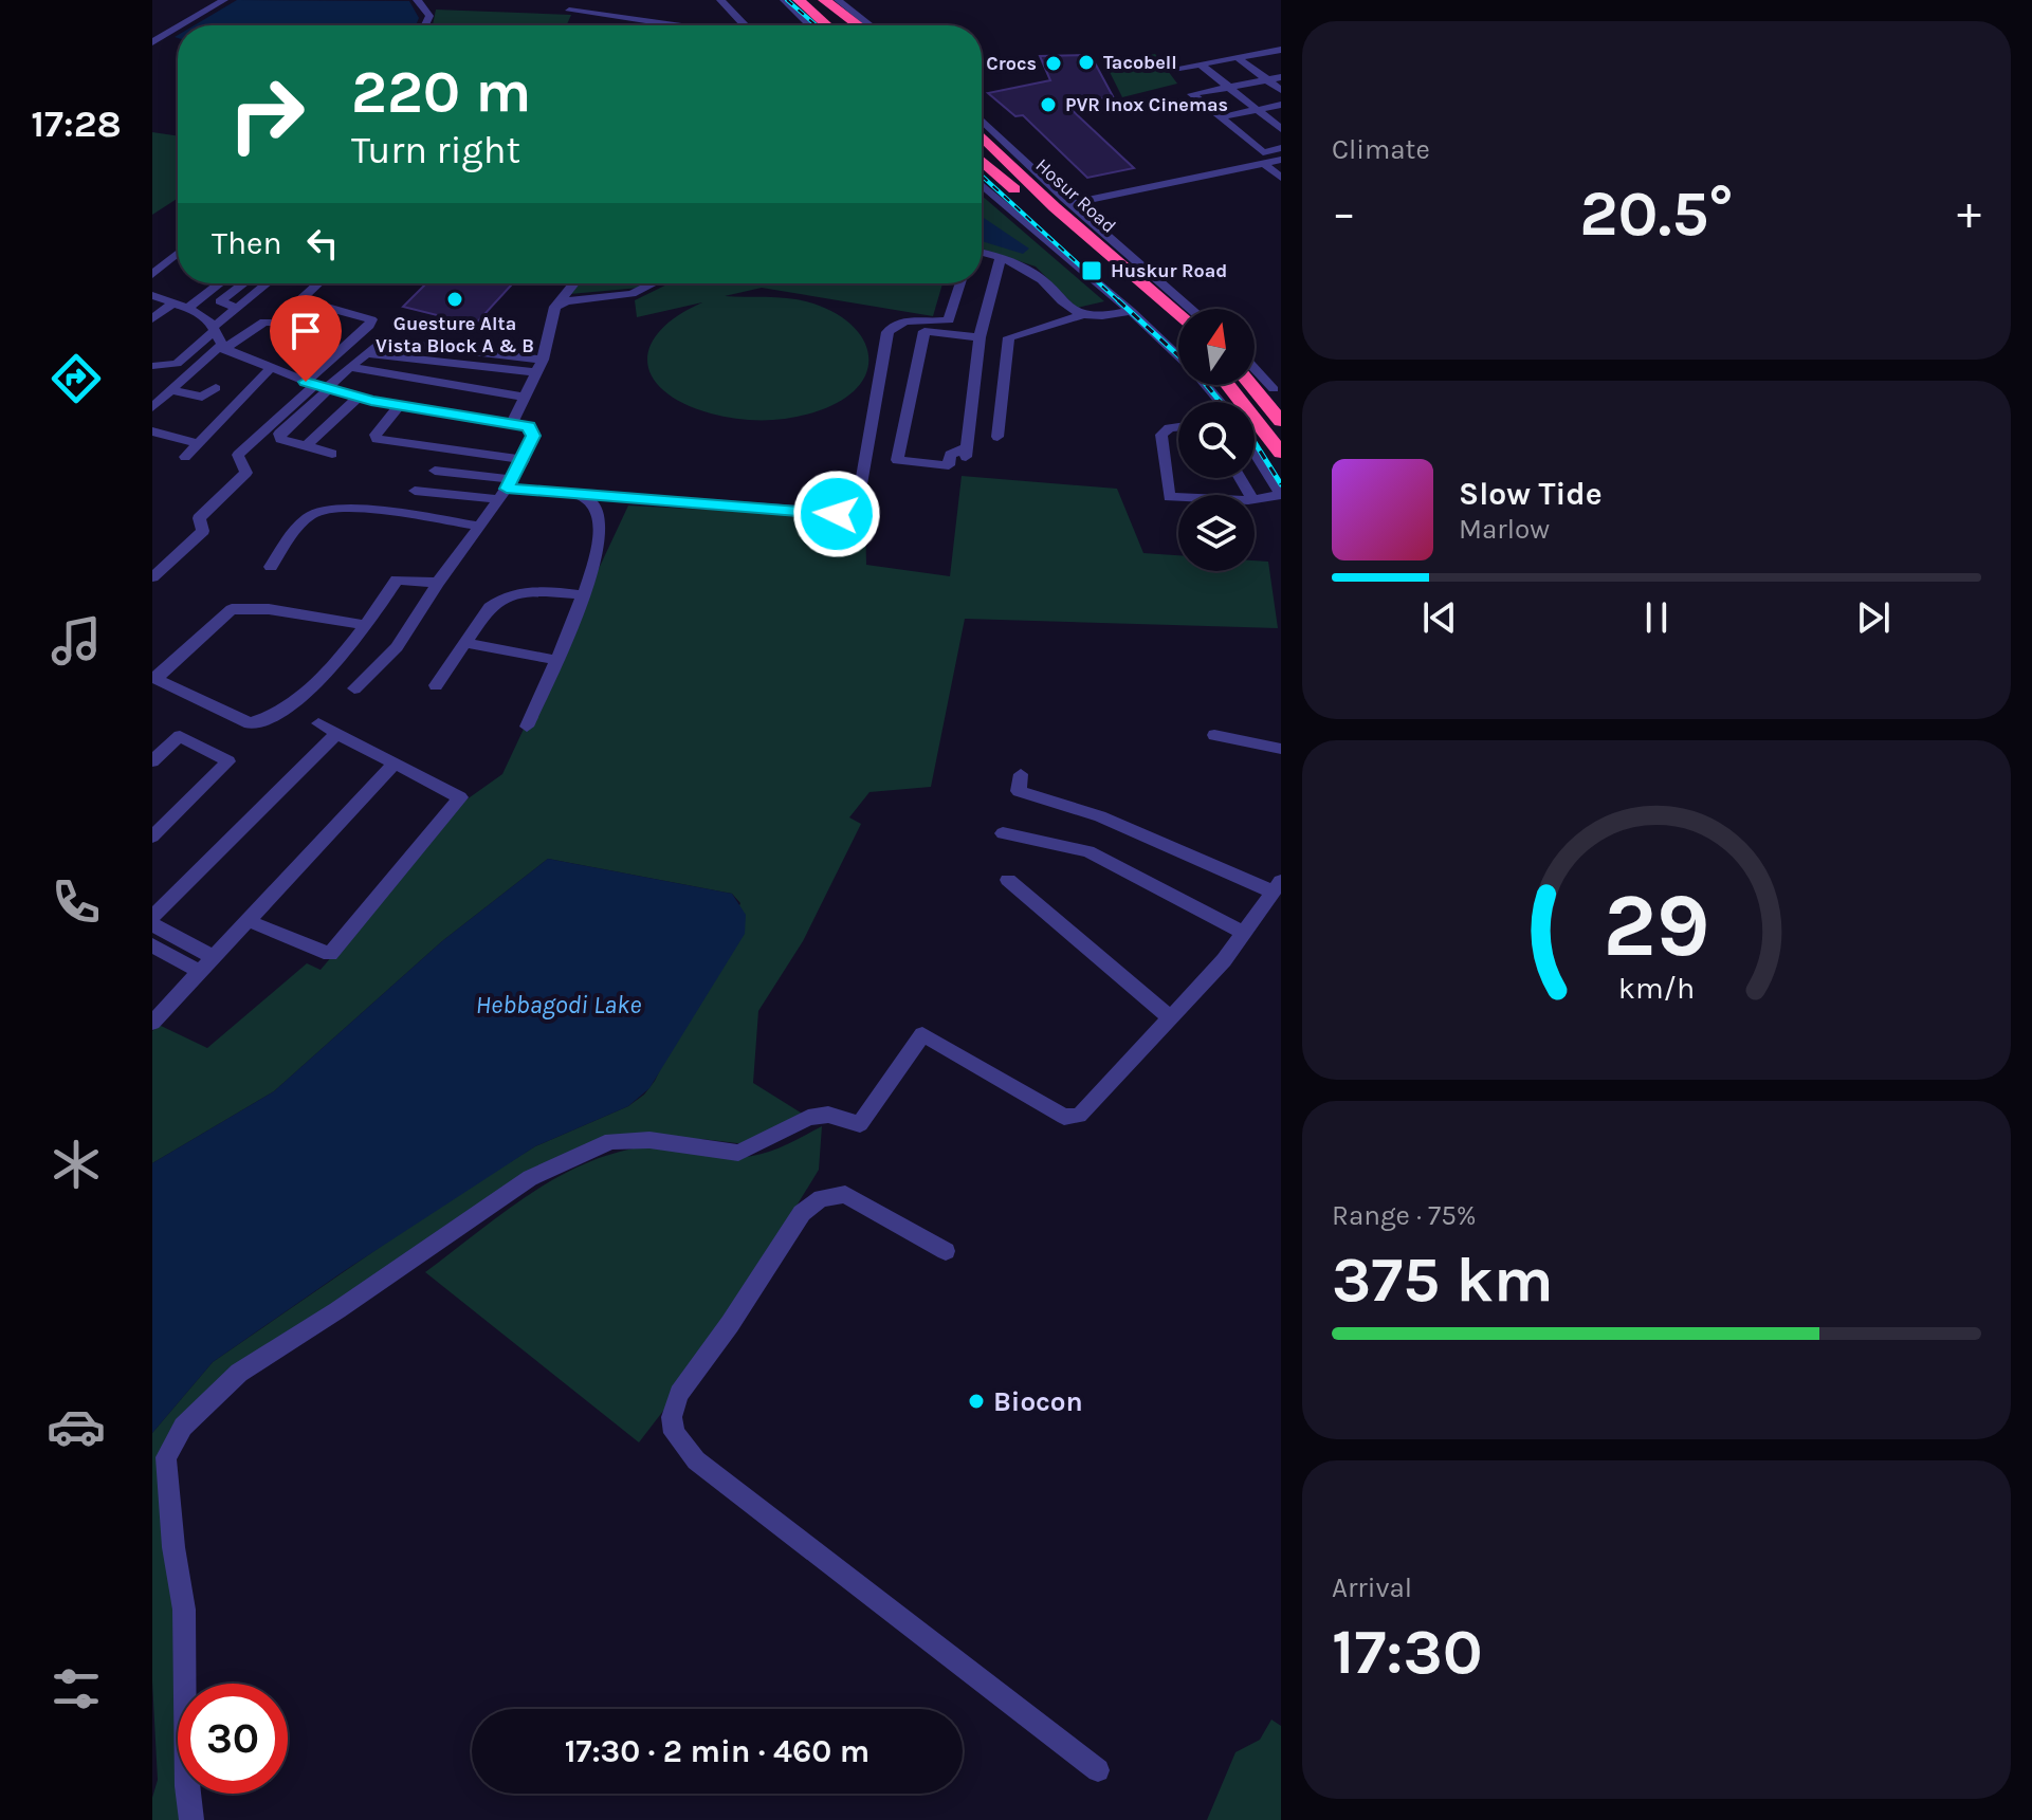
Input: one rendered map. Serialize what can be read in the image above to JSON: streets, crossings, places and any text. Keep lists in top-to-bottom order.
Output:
{
  "streets": {
    "highway": ["Hosur Road"]
  },
  "water": ["Hebbagodi Lake"],
  "places": {
    "other": [
      "Tacobell",
      "Crocs",
      "PVR Inox Cinemas",
      "Guesture Alta Vista Block A & B",
      "Biocon"
    ],
    "transit": ["Huskur Road"]
  },
  "north": "top",
  "page": {
    "tabs": "17:28",
    "tile": [
      "Climate",
      ["Range · 75%", "375 km"],
      ["Arrival", "17:30"]
    ],
    "turn": ["220 m", "Turn right"],
    "heat": ["−", "20.5°", "+"],
    "then": "Then",
    "song": ["Slow Tide", "Marlow"],
    "limit": "30",
    "trip": "17:30 · 2 min · 460 m",
    "gauge": ["29", "km/h"]
  }
}
